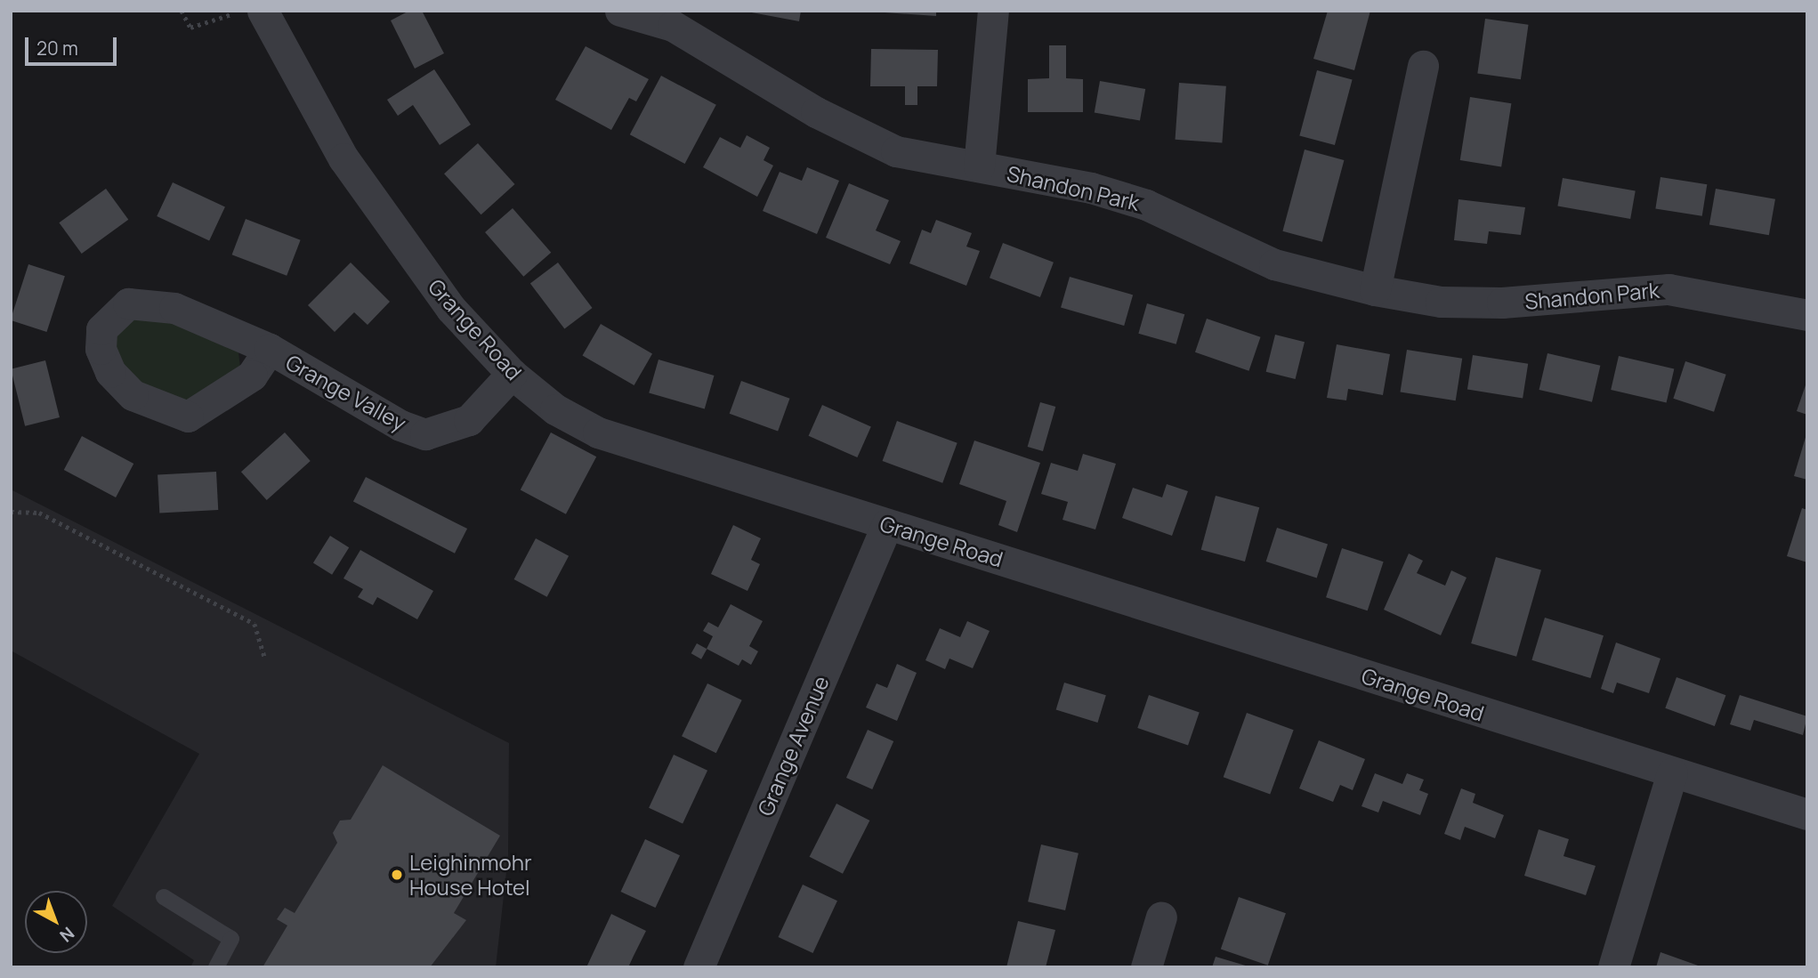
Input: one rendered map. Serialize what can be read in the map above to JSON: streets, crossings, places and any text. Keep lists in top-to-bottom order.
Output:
{
  "streets": {
    "street": [
      "Shandon Park",
      "Grange Road",
      "Grange Valley",
      "Grange Avenue"
    ]
  },
  "crossings": [
    ["Grange Road", "Grange Valley"],
    ["Grange Road", "Grange Avenue"]
  ],
  "places": ["Leighinmohr House Hotel"],
  "scale_bar": "20 m",
  "north": "bottom right"
}
